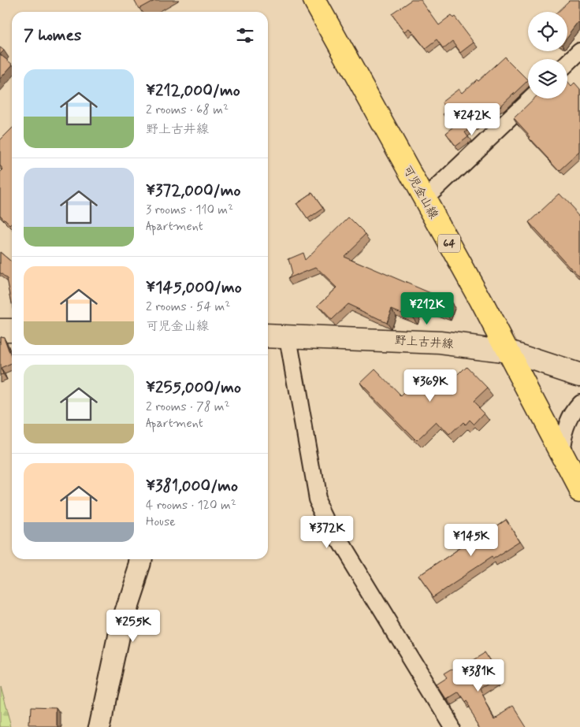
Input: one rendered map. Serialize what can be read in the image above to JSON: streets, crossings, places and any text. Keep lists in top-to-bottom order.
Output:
{
  "streets": {
    "main road": ["可児金山線", "64", "野上古井線"]
  },
  "crossings": [
    ["可児金山線", "野上古井線"]
  ],
  "page": {
    "heading": "7 homes",
    "list": [
      {
        "name": "¥212,000/mo",
        "note": "2 rooms · 68 m² · 野上古井線"
      },
      {
        "name": "¥372,000/mo",
        "note": "3 rooms · 110 m² · Apartment"
      },
      {
        "name": "¥145,000/mo",
        "note": "2 rooms · 54 m² · 可児金山線"
      },
      {
        "name": "¥255,000/mo",
        "note": "2 rooms · 78 m² · Apartment"
      },
      {
        "name": "¥381,000/mo",
        "note": "4 rooms · 120 m² · House"
      }
    ],
    "price": [
      "¥242K",
      "¥212K",
      "¥369K",
      "¥372K",
      "¥145K",
      "¥255K",
      "¥381K"
    ]
  }
}
